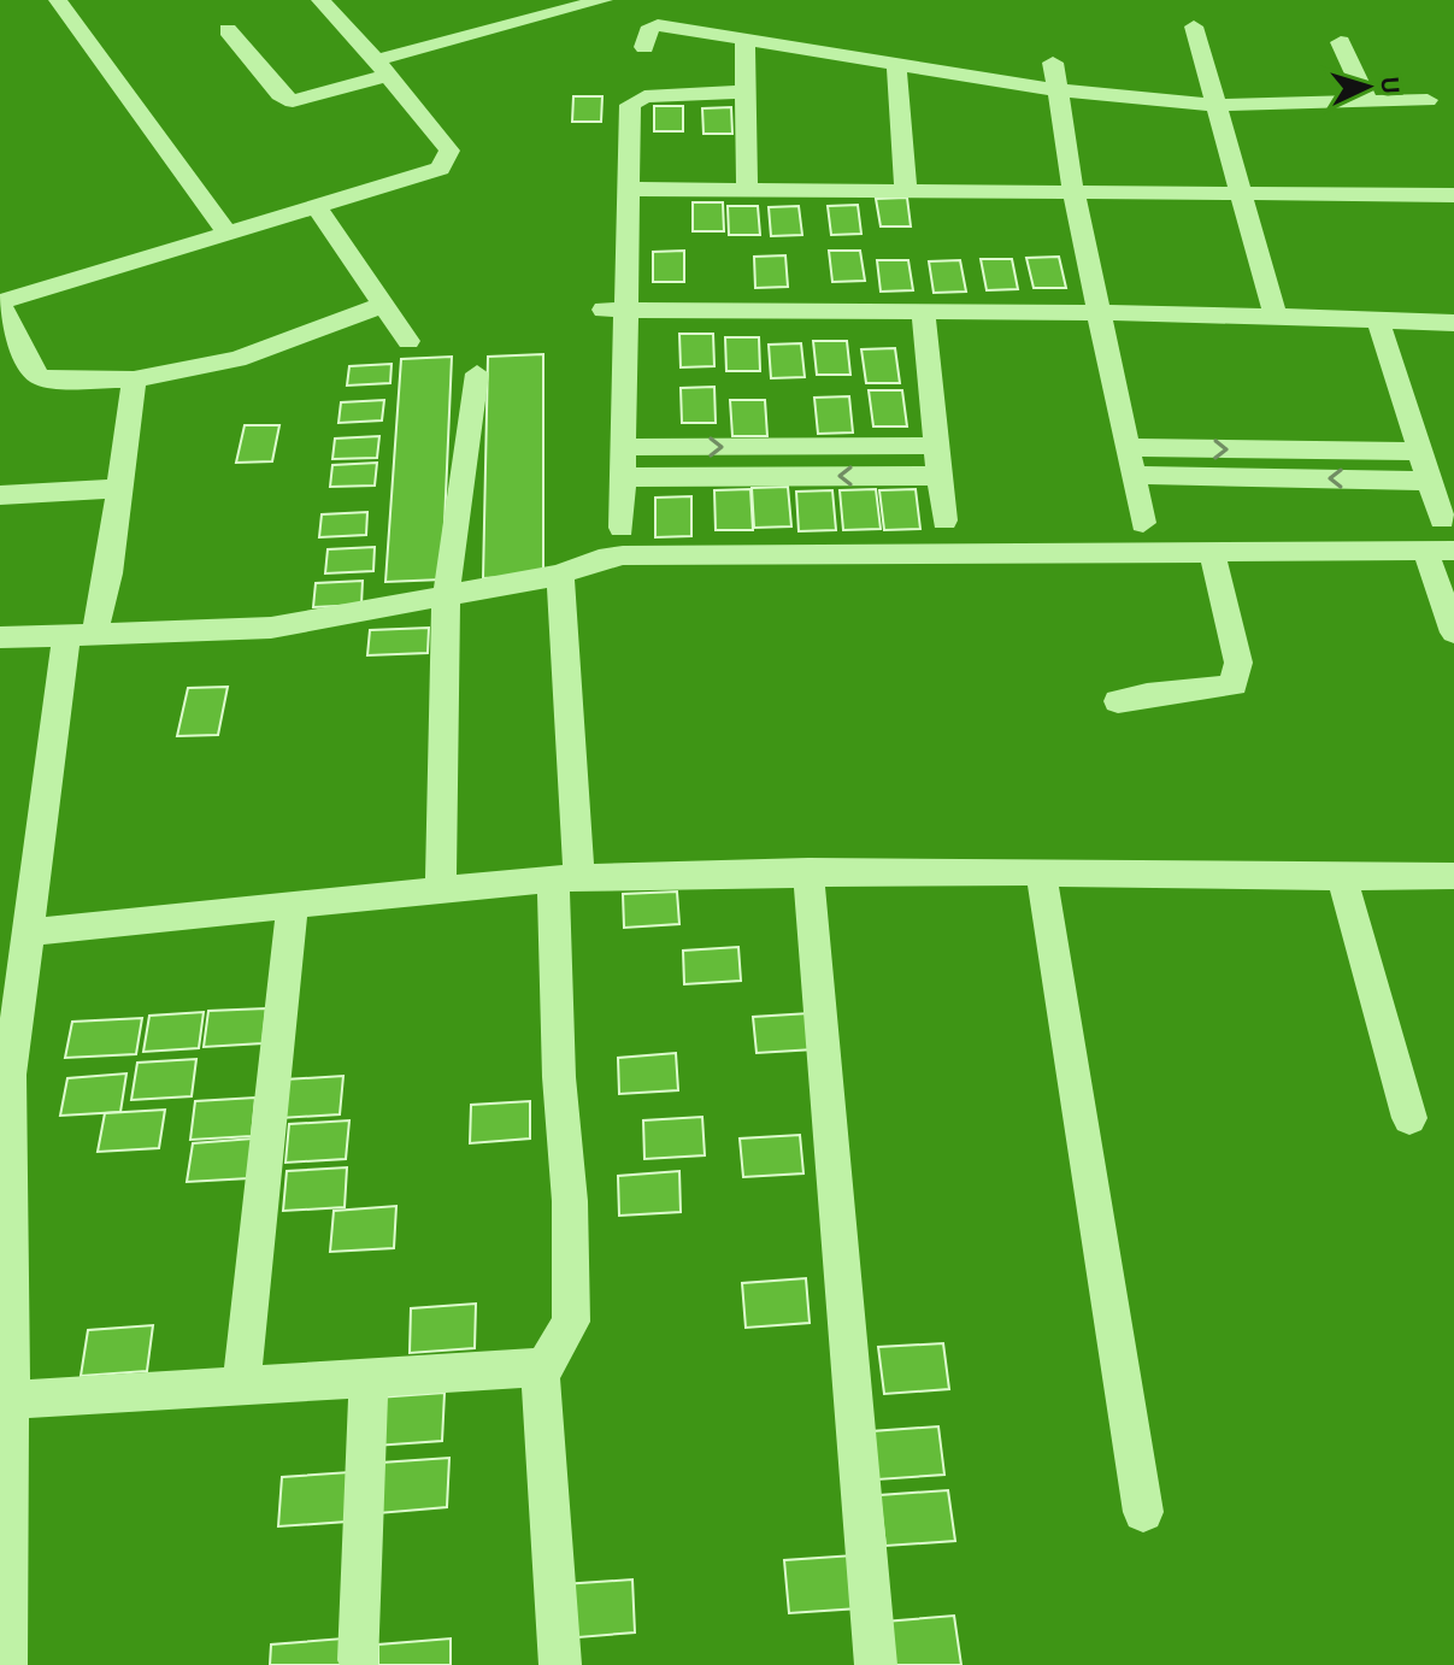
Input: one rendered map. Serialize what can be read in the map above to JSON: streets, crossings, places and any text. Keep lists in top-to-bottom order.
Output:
{
  "north": "right"
}
